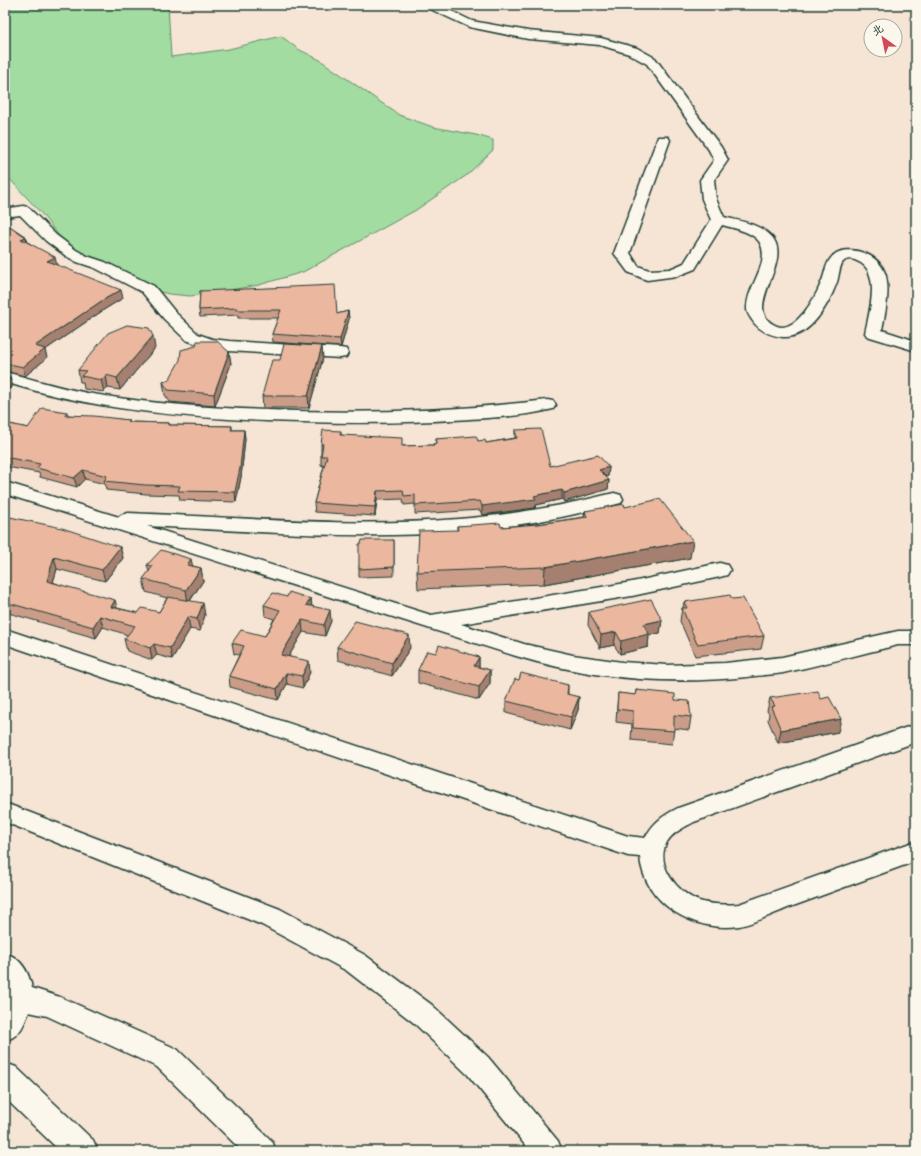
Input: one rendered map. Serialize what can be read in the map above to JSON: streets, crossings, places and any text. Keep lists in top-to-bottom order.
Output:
{
  "north": "top left"
}
